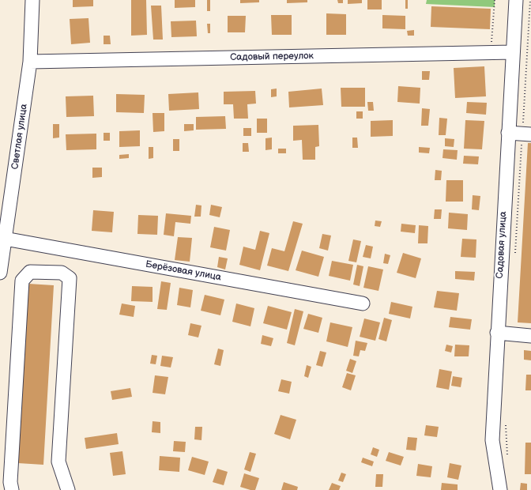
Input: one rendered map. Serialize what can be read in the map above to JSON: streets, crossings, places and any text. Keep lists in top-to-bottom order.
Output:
{
  "streets": {
    "street": [
      "Садовый переулок",
      "Светлая улица",
      "Садовая улица",
      "Берёзовая улица"
    ]
  },
  "crossings": [
    ["Садовый переулок", "Светлая улица"],
    ["Садовый переулок", "Садовая улица"],
    ["Светлая улица", "Берёзовая улица"]
  ]
}
